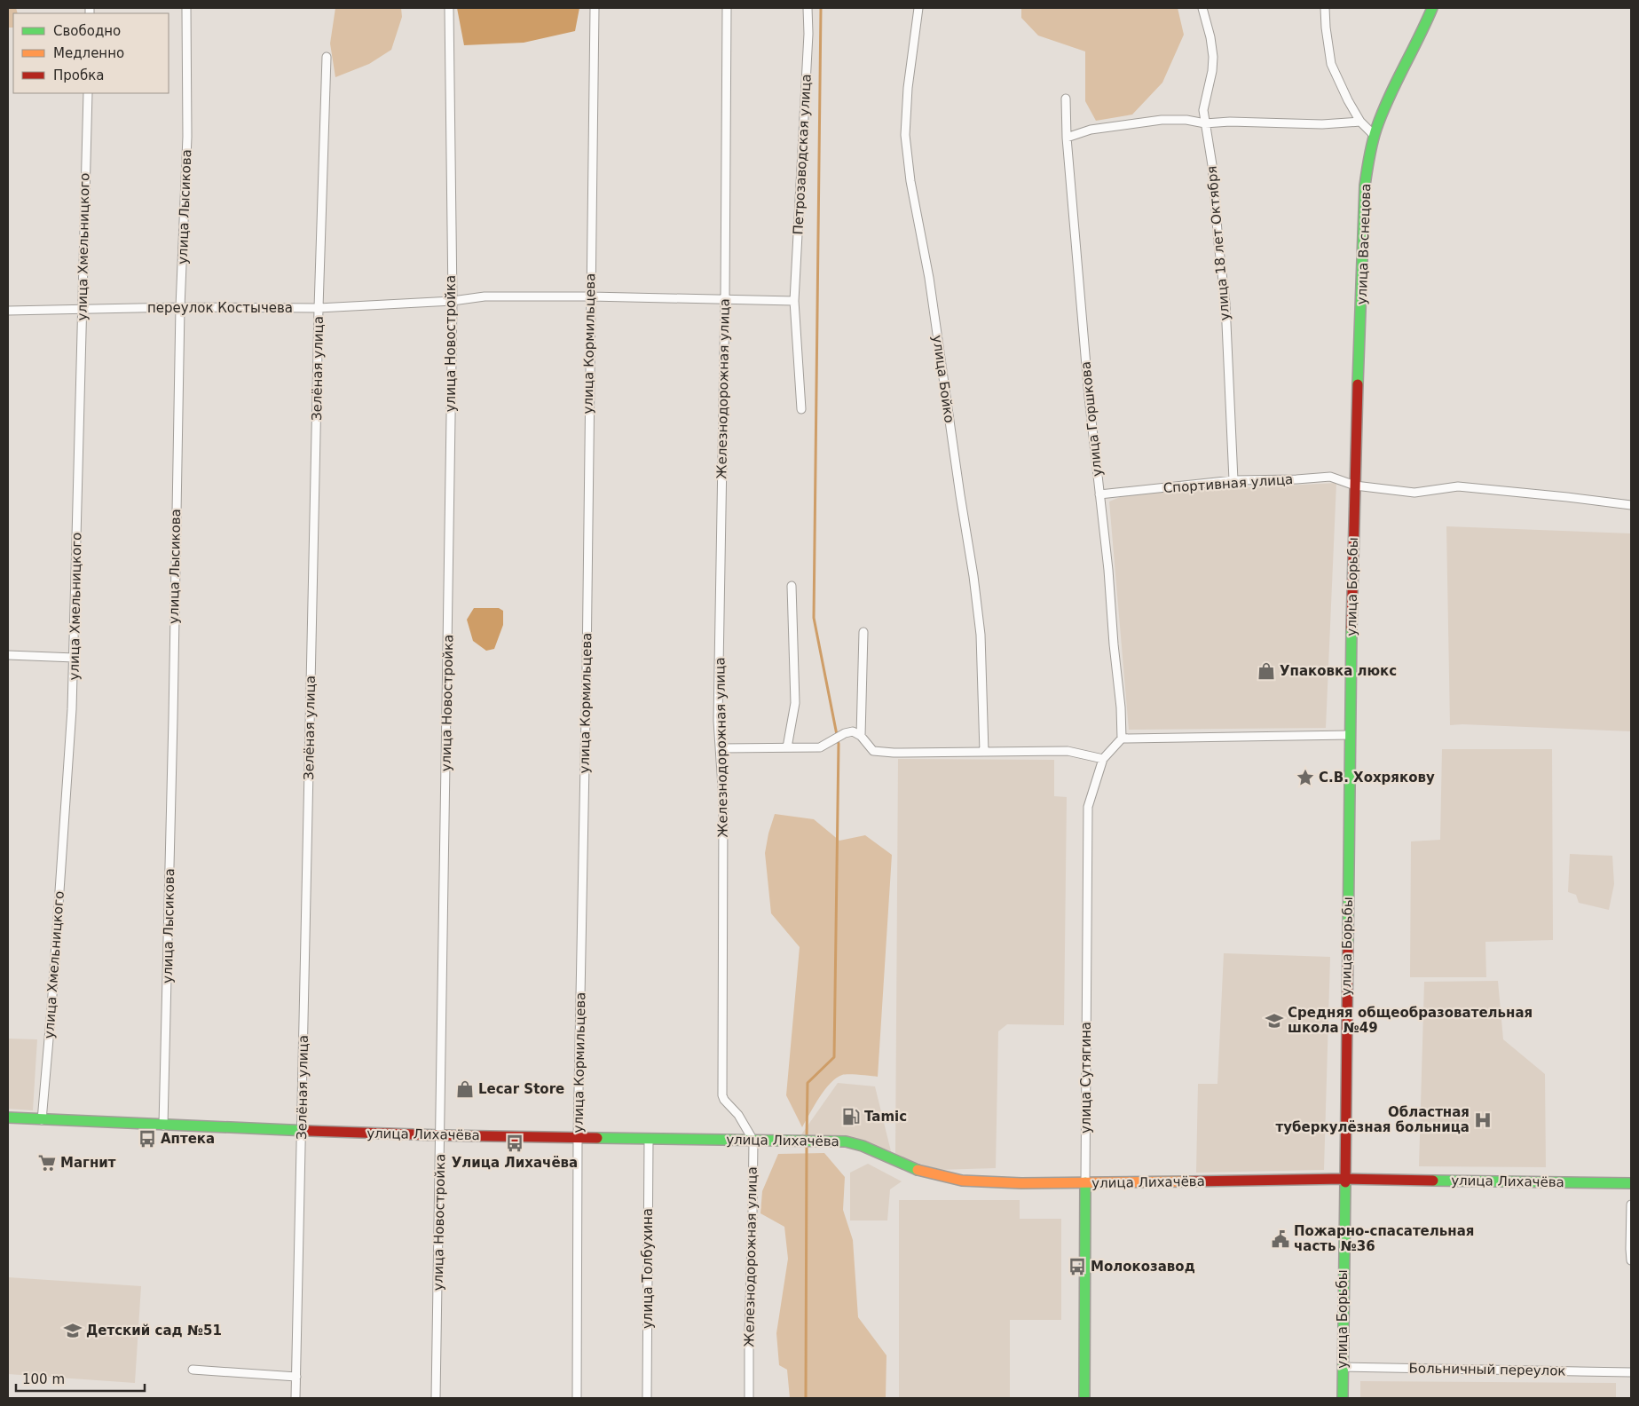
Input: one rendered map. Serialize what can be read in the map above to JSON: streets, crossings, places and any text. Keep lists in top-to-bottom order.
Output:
{
  "streets": {
    "main road": [
      "улица Васнецова",
      "улица Борьбы",
      "улица Сутягина",
      "улица Лихачёва"
    ],
    "street": [
      "Петрозаводская улица",
      "улица Лысикова",
      "улица 18 лет Октября",
      "улица Хмельницкого",
      "переулок Костычева",
      "улица Новостройка",
      "улица Кормильцева",
      "Зелёная улица",
      "улица Бойко",
      "Железнодорожная улица",
      "улица Горшкова",
      "Спортивная улица",
      "улица Толбухина",
      "Больничный переулок"
    ]
  },
  "crossings": [
    ["Петрозаводская улица", "переулок Костычева"],
    ["улица Лысикова", "переулок Костычева"],
    ["улица Лысикова", "улица Лихачёва"],
    ["улица 18 лет Октября", "Спортивная улица"],
    ["улица Васнецова", "Спортивная улица"],
    ["улица Васнецова", "улица Борьбы"],
    ["улица Хмельницкого", "переулок Костычева"],
    ["улица Хмельницкого", "улица Лихачёва"],
    ["переулок Костычева", "улица Новостройка"],
    ["переулок Костычева", "улица Кормильцева"],
    ["переулок Костычева", "Зелёная улица"],
    ["переулок Костычева", "Железнодорожная улица"],
    ["улица Новостройка", "улица Лихачёва"],
    ["улица Кормильцева", "улица Лихачёва"],
    ["Зелёная улица", "улица Лихачёва"],
    ["Железнодорожная улица", "улица Лихачёва"],
    ["улица Горшкова", "Спортивная улица"],
    ["Спортивная улица", "улица Борьбы"],
    ["улица Борьбы", "улица Лихачёва"],
    ["улица Борьбы", "Больничный переулок"],
    ["улица Сутягина", "улица Лихачёва"],
    ["улица Лихачёва", "улица Толбухина"]
  ],
  "places": {
    "shop": ["Упаковка люкс", "Lecar Store"],
    "place": ["С.В. Хохрякову"],
    "school or university": ["Средняя общеобразовательная школа №49", "Детский сад №51"],
    "fuel station": ["Tamic"],
    "hospital": ["Областная туберкулёзная больница"],
    "bus stop": ["Аптека", "Улица Лихачёва", "Молокозавод"],
    "supermarket": ["Магнит"],
    "public building": ["Пожарно-спасательная часть №36"]
  },
  "legend": ["Свободно", "Медленно", "Пробка"],
  "scale_bar": "100 m"
}
